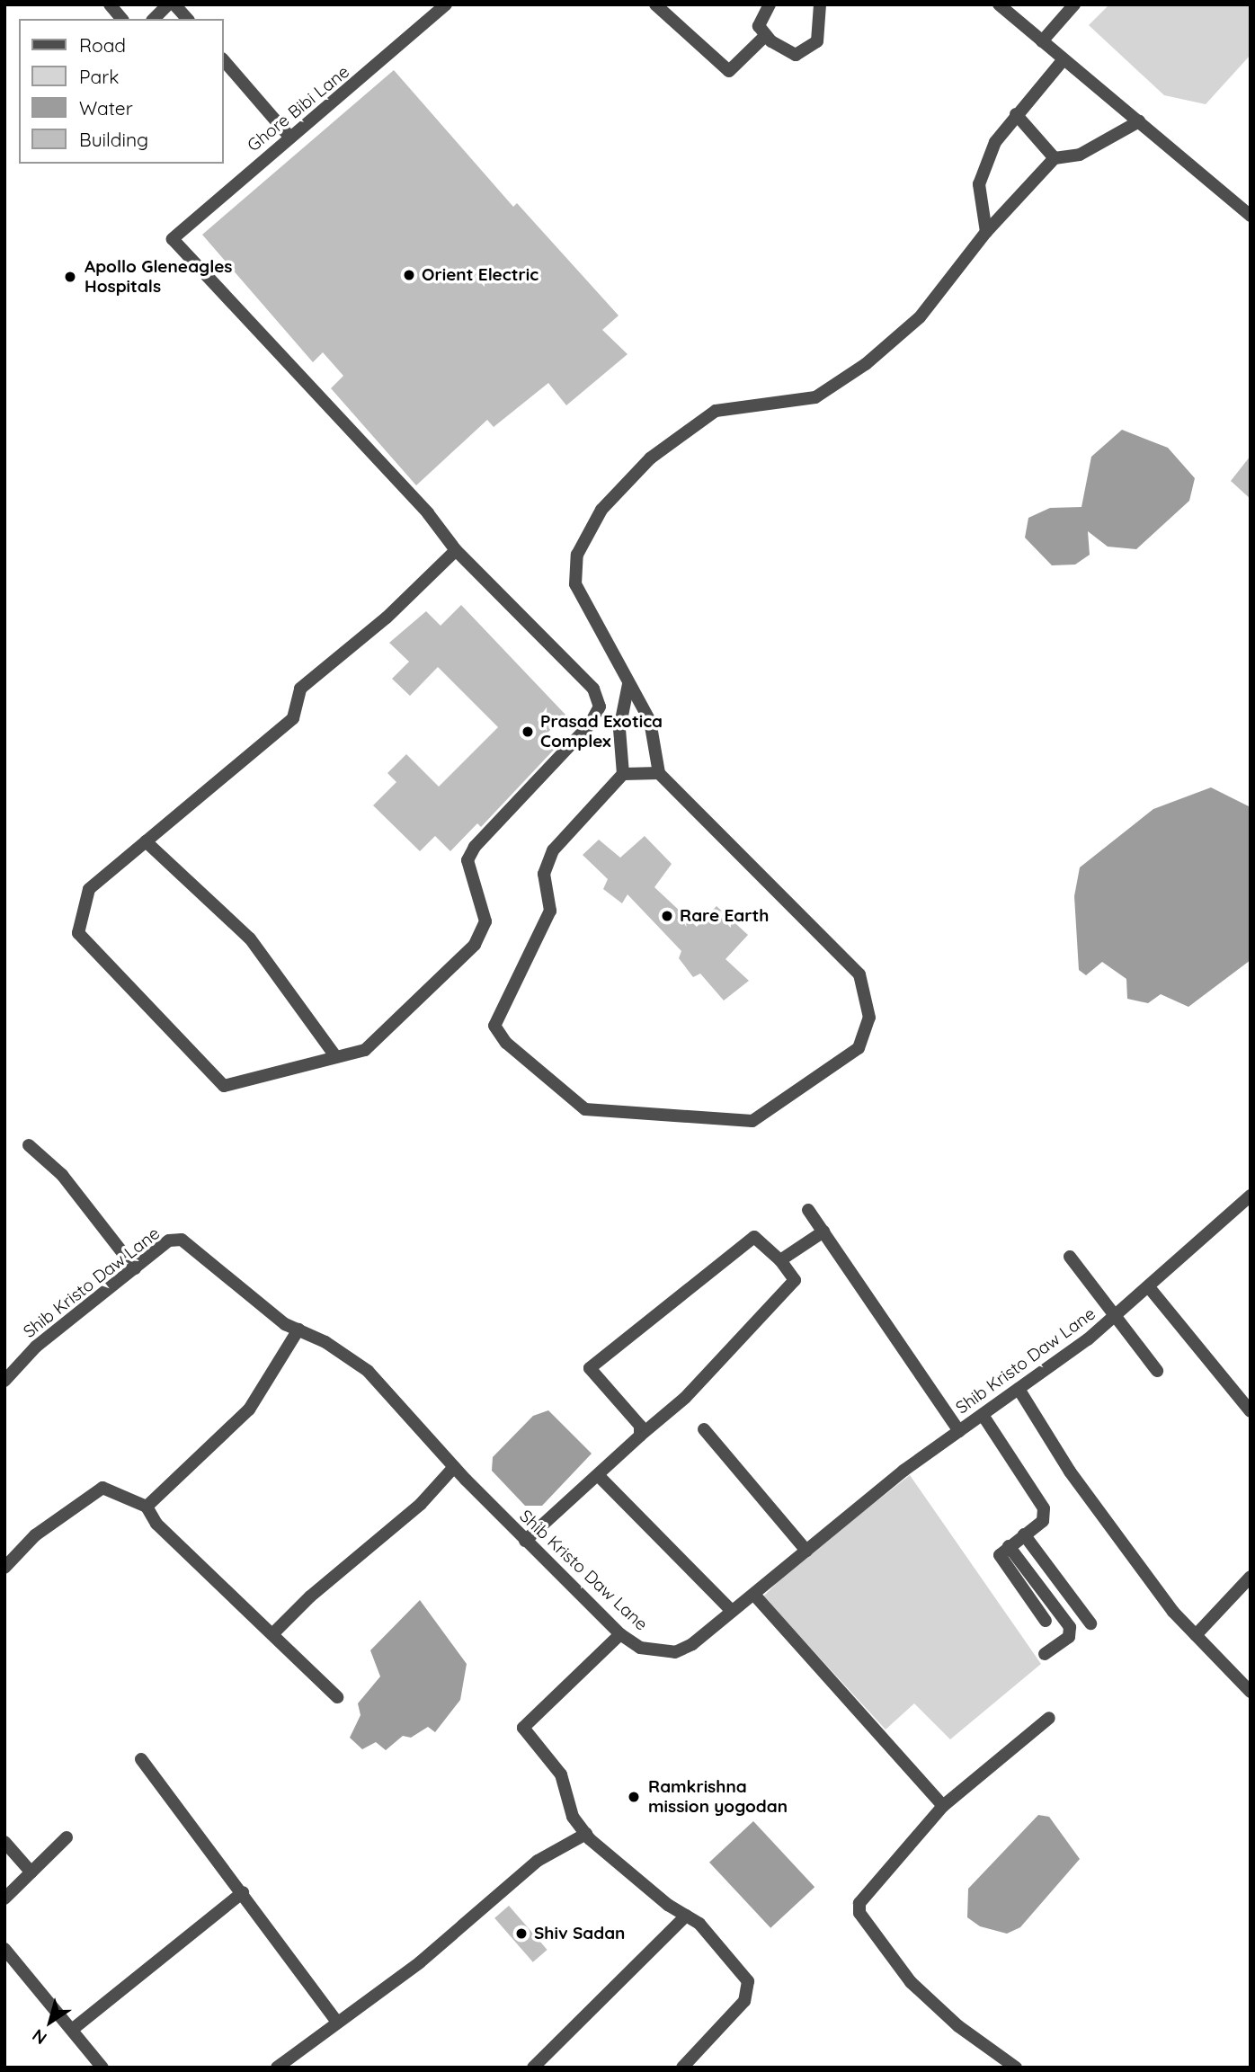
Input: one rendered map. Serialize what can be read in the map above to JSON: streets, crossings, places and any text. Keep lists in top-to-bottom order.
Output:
{
  "streets": {
    "street": ["Ghore Bibi Lane", "Shib Kristo Daw Lane"]
  },
  "places": [
    "Orient Electric",
    "Apollo Gleneagles Hospitals",
    "Prasad Exotica Complex",
    "Rare Earth",
    "Ramkrishna mission yogodan",
    "Shiv Sadan"
  ],
  "legend": [
    "Road",
    "Park",
    "Water",
    "Building"
  ],
  "north": "bottom left"
}
